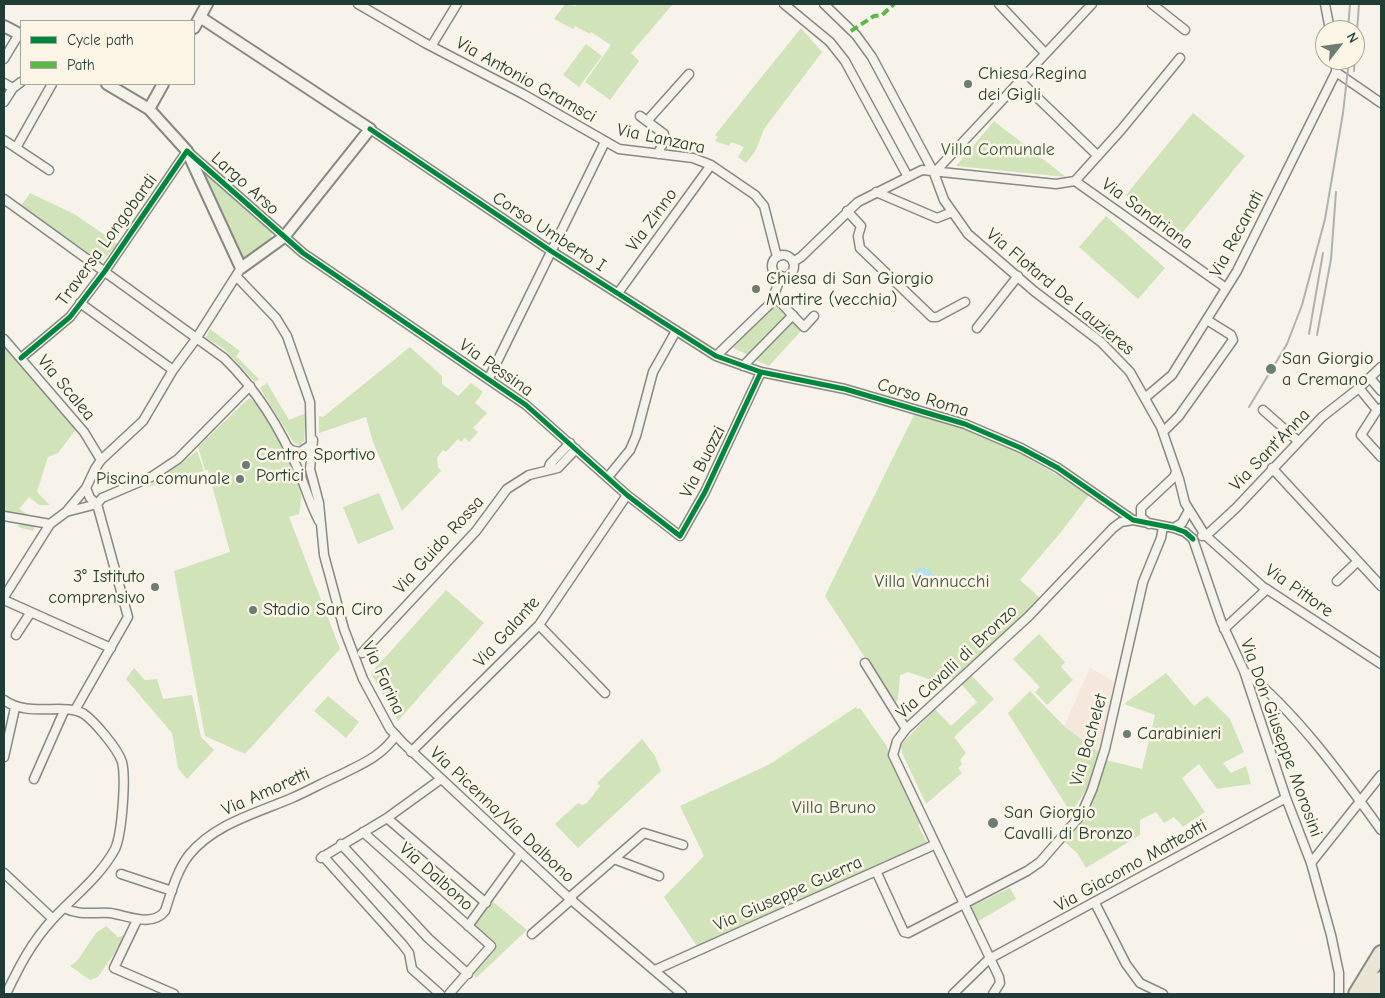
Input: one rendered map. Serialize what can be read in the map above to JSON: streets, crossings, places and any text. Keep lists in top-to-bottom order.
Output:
{
  "streets": {
    "main road": ["Largo Arso", "Corso Umberto I"],
    "street": [
      "Via Antonio Gramsci",
      "Via Lanzara",
      "Via Sandriana",
      "Via Zinno",
      "Via Recanati",
      "Traversa Longobardi",
      "Via Flotard De Lauzieres",
      "Via Pessina",
      "Via Scalea",
      "Corso Roma",
      "Via Sant'Anna",
      "Via Buozzi",
      "Via Guido Rossa",
      "Via Pittore",
      "Via Galante",
      "Via Cavalli di Bronzo",
      "Via Farina",
      "Via Don Giuseppe Morosini",
      "Via Bachelet",
      "Via Amoretti",
      "Via Picenna/Via Dalbono",
      "Via Giacomo Matteotti",
      "Via Dalbono",
      "Via Giuseppe Guerra"
    ]
  },
  "crossings": [
    ["Via Antonio Gramsci", "Via Lanzara"],
    ["Via Lanzara", "Via Sandriana"],
    ["Via Lanzara", "Via Zinno"],
    ["Largo Arso", "Traversa Longobardi"],
    ["Largo Arso", "Via Pessina"],
    ["Largo Arso", "Via Farina"],
    ["Via Sandriana", "Via Recanati"],
    ["Via Sandriana", "Via Flotard De Lauzieres"],
    ["Via Zinno", "Corso Umberto I"],
    ["Corso Umberto I", "Corso Roma"],
    ["Via Recanati", "Via Flotard De Lauzieres"],
    ["Traversa Longobardi", "Via Scalea"],
    ["Traversa Longobardi", "Via Farina"],
    ["Via Flotard De Lauzieres", "Via Pittore"],
    ["Via Flotard De Lauzieres", "Via Bachelet"],
    ["Via Pessina", "Via Buozzi"],
    ["Via Pessina", "Via Guido Rossa"],
    ["Via Pessina", "Via Galante"],
    ["Corso Roma", "Via Buozzi"],
    ["Corso Roma", "Via Cavalli di Bronzo"],
    ["Via Sant'Anna", "Via Pittore"],
    ["Via Sant'Anna", "Via Don Giuseppe Morosini"],
    ["Via Pittore", "Via Bachelet"],
    ["Via Galante", "Via Farina"],
    ["Via Galante", "Via Picenna/Via Dalbono"],
    ["Via Cavalli di Bronzo", "Via Bachelet"],
    ["Via Cavalli di Bronzo", "Via Giacomo Matteotti"],
    ["Via Cavalli di Bronzo", "Via Giuseppe Guerra"],
    ["Via Farina", "Via Amoretti"],
    ["Via Farina", "Via Picenna/Via Dalbono"],
    ["Via Don Giuseppe Morosini", "Via Giacomo Matteotti"],
    ["Via Bachelet", "Via Giuseppe Guerra"],
    ["Via Picenna/Via Dalbono", "Via Dalbono"],
    ["Via Picenna/Via Dalbono", "Via Giuseppe Guerra"]
  ],
  "parks": ["Villa Comunale", "Villa Vannucchi", "Villa Bruno"],
  "places": [
    "Chiesa Regina dei Gigli",
    "Chiesa di San Giorgio Martire (vecchia)",
    "San Giorgio a Cremano",
    "Centro Sportivo Portici",
    "Piscina comunale",
    "3° Istituto comprensivo",
    "Stadio San Ciro",
    "Carabinieri",
    "San Giorgio Cavalli di Bronzo"
  ],
  "legend": ["Cycle path", "Path"],
  "north": "top right"
}
